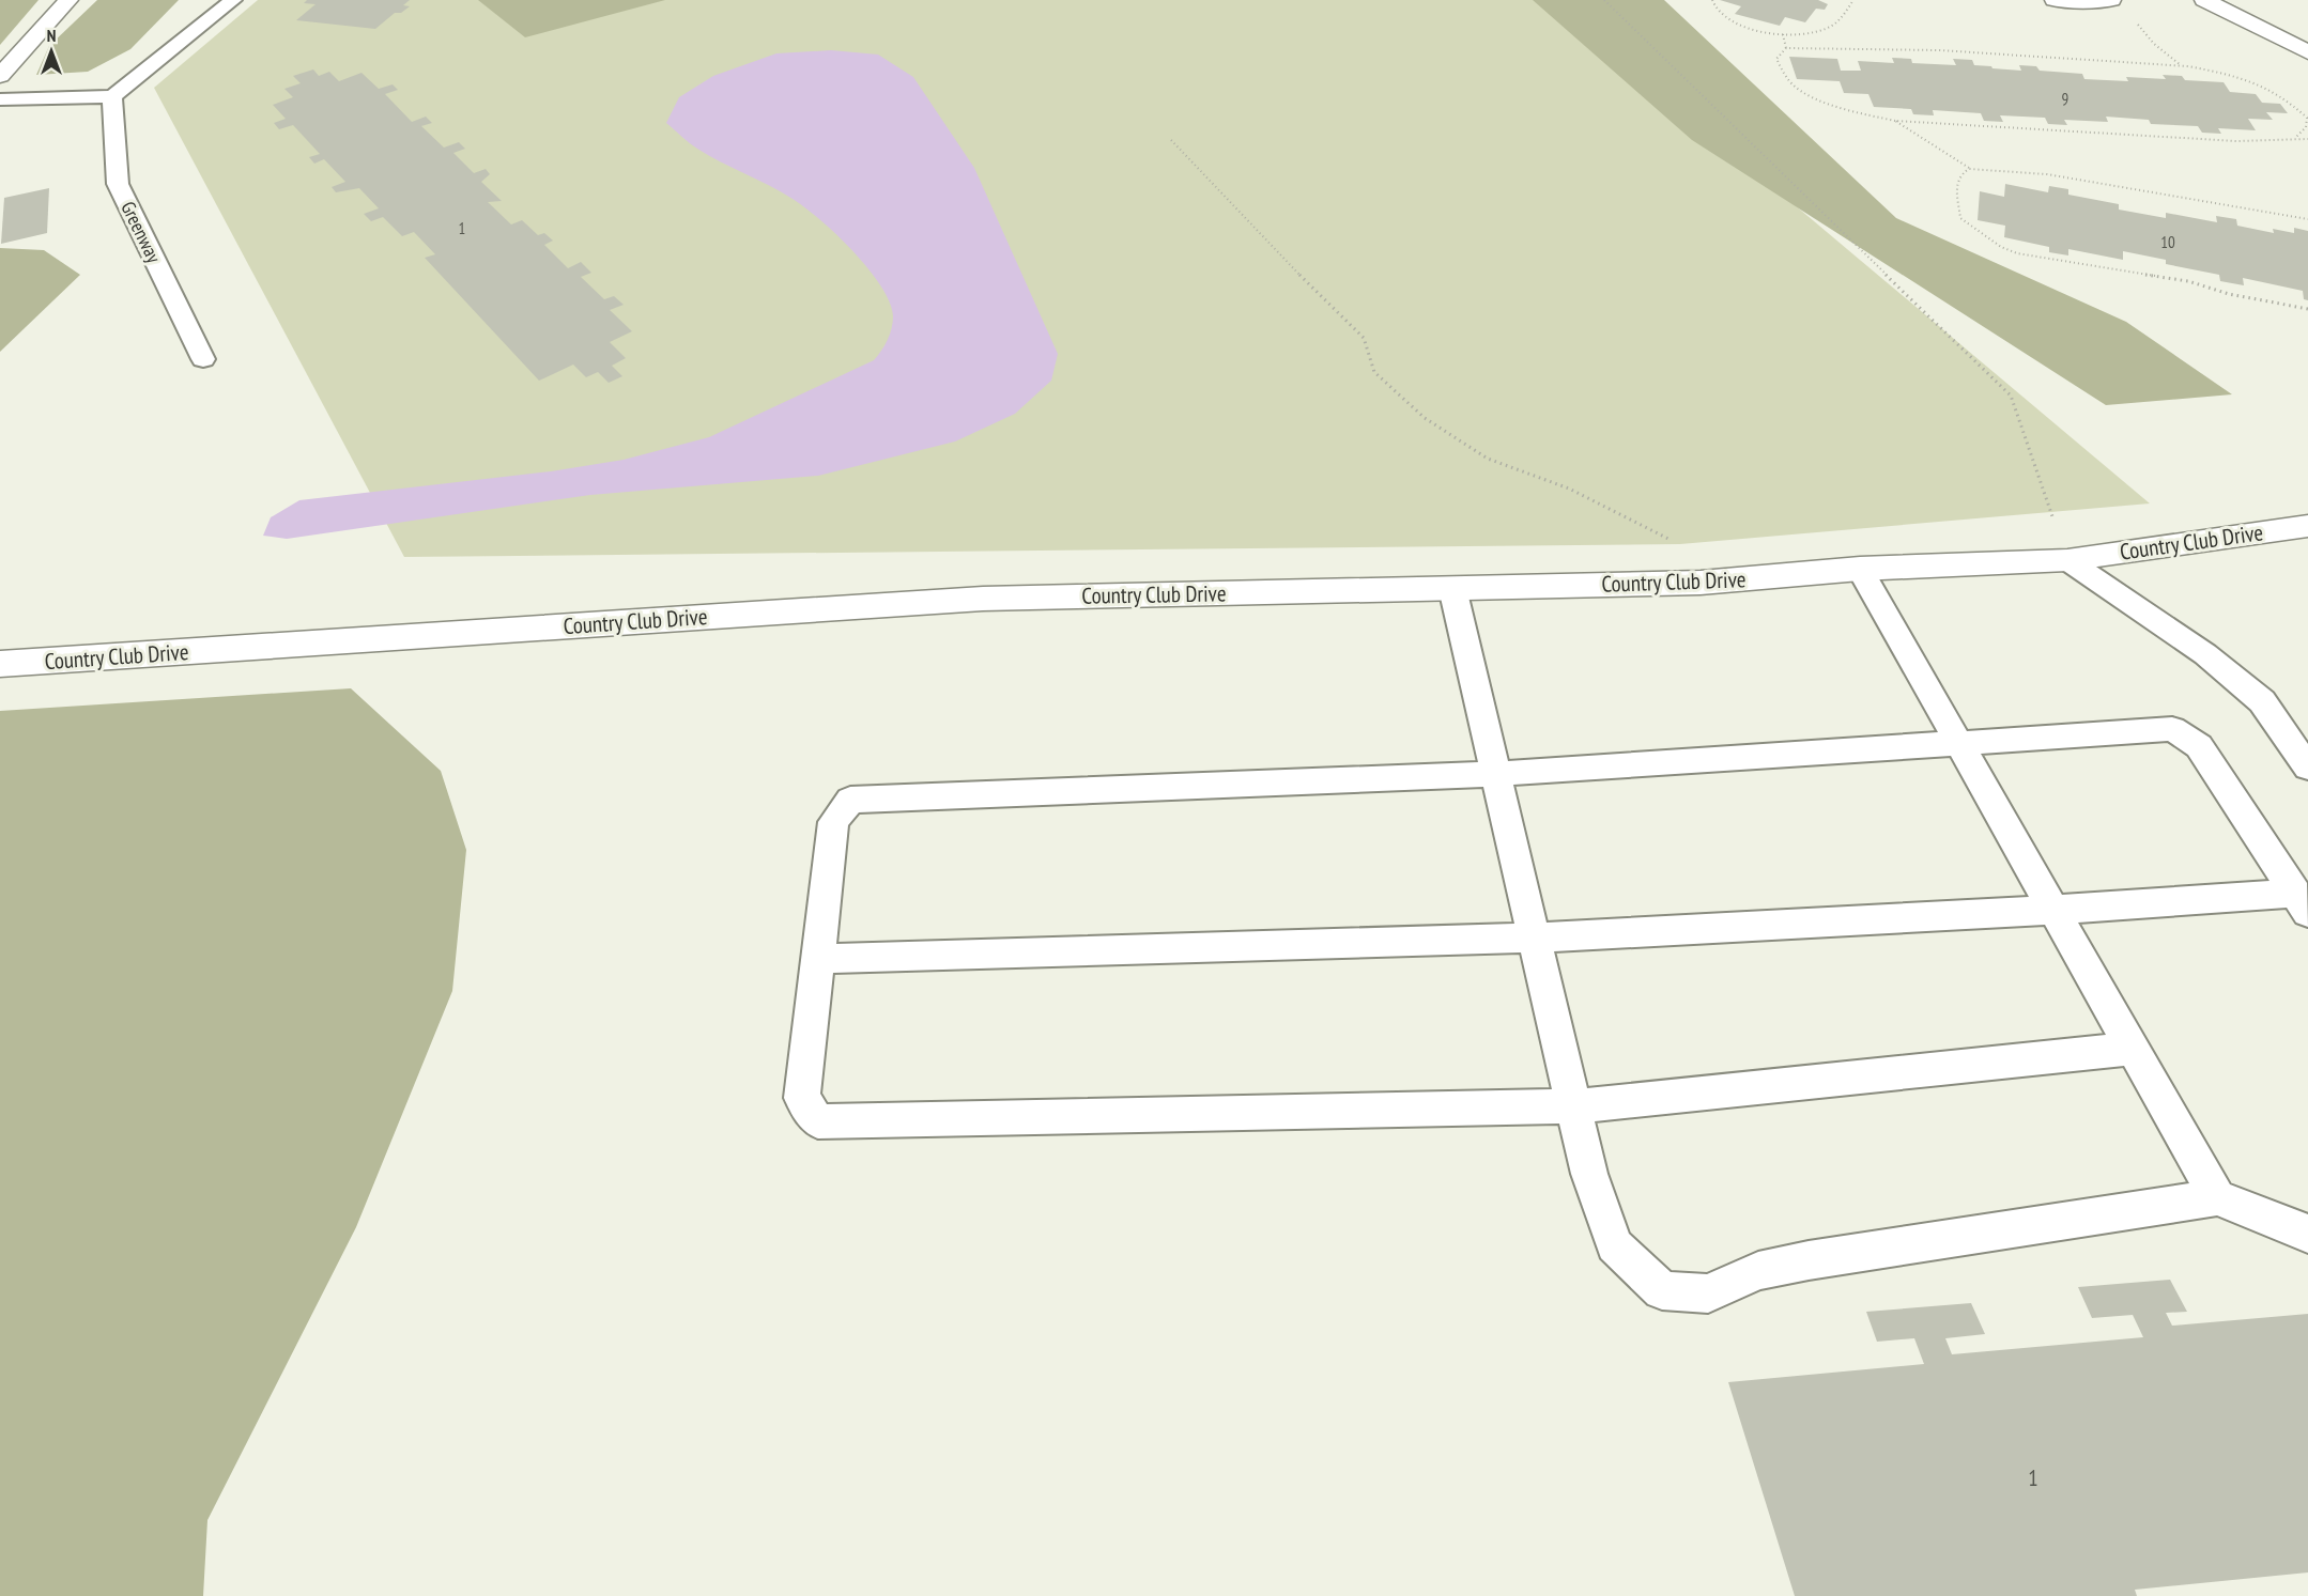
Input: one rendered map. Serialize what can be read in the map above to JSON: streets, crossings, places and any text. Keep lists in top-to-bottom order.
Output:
{
  "streets": {
    "street": ["Country Club Drive"],
    "lane": ["Greenway"]
  },
  "house_numbers": [
    "9",
    "1",
    "10",
    "1"
  ],
  "north": "top"
}
